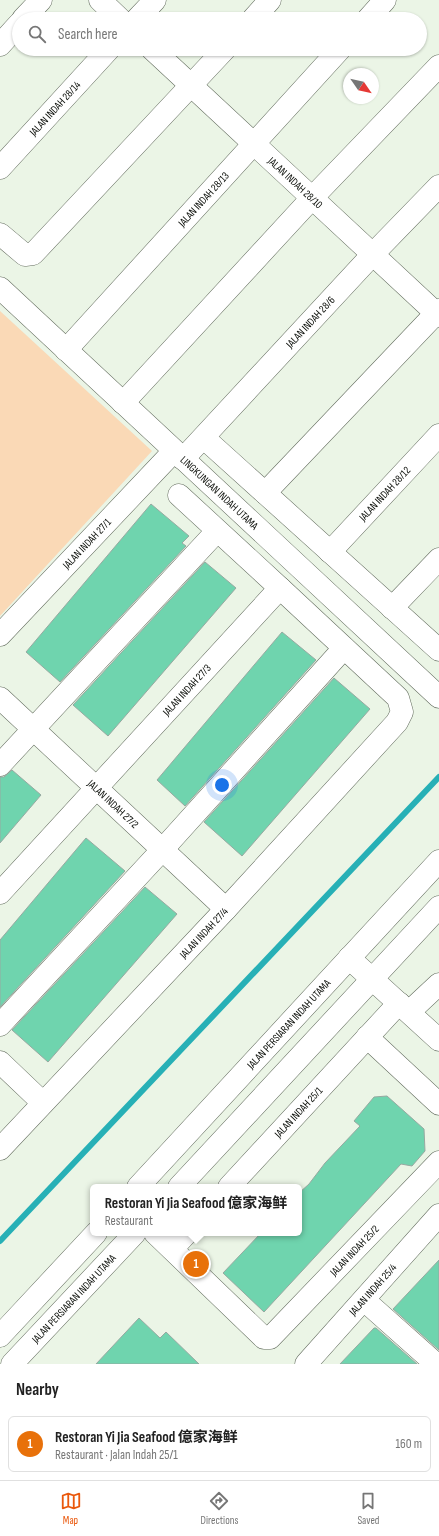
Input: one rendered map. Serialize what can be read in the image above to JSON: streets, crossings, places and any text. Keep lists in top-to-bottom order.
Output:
{
  "streets": {
    "street": [
      "JALAN INDAH 28/14",
      "JALAN INDAH 28/10",
      "JALAN INDAH 28/13",
      "JALAN INDAH 28/6",
      "LINGKUNGAN INDAH UTAMA",
      "JALAN INDAH 28/12",
      "JALAN INDAH 27/1",
      "JALAN INDAH 27/3",
      "JALAN INDAH 27/2",
      "JALAN INDAH 27/4",
      "JALAN PERSIARAN INDAH UTAMA",
      "JALAN INDAH 25/1",
      "JALAN INDAH 25/2",
      "JALAN INDAH 25/4"
    ]
  },
  "crossings": [
    ["JALAN INDAH 28/10", "JALAN INDAH 28/13"],
    ["JALAN INDAH 28/10", "JALAN INDAH 28/6"],
    ["JALAN INDAH 28/13", "LINGKUNGAN INDAH UTAMA"],
    ["JALAN INDAH 28/6", "LINGKUNGAN INDAH UTAMA"],
    ["JALAN INDAH 28/6", "JALAN INDAH 27/1"],
    ["LINGKUNGAN INDAH UTAMA", "JALAN INDAH 27/1"],
    ["JALAN INDAH 27/3", "JALAN INDAH 27/2"],
    ["JALAN INDAH 27/2", "JALAN INDAH 27/4"]
  ],
  "north": "bottom right",
  "page": {
    "search": "Search here",
    "popup": ["Restoran Yi Jia Seafood 億家海鲜", "Restaurant"],
    "pins": "1",
    "heading": "Nearby",
    "list": [
      {
        "mark": "1",
        "name": "Restoran Yi Jia Seafood 億家海鲜",
        "note": "Restaurant · Jalan Indah 25/1",
        "value": "160 m"
      }
    ],
    "nav": ["Map", "Directions", "Saved"]
  }
}
